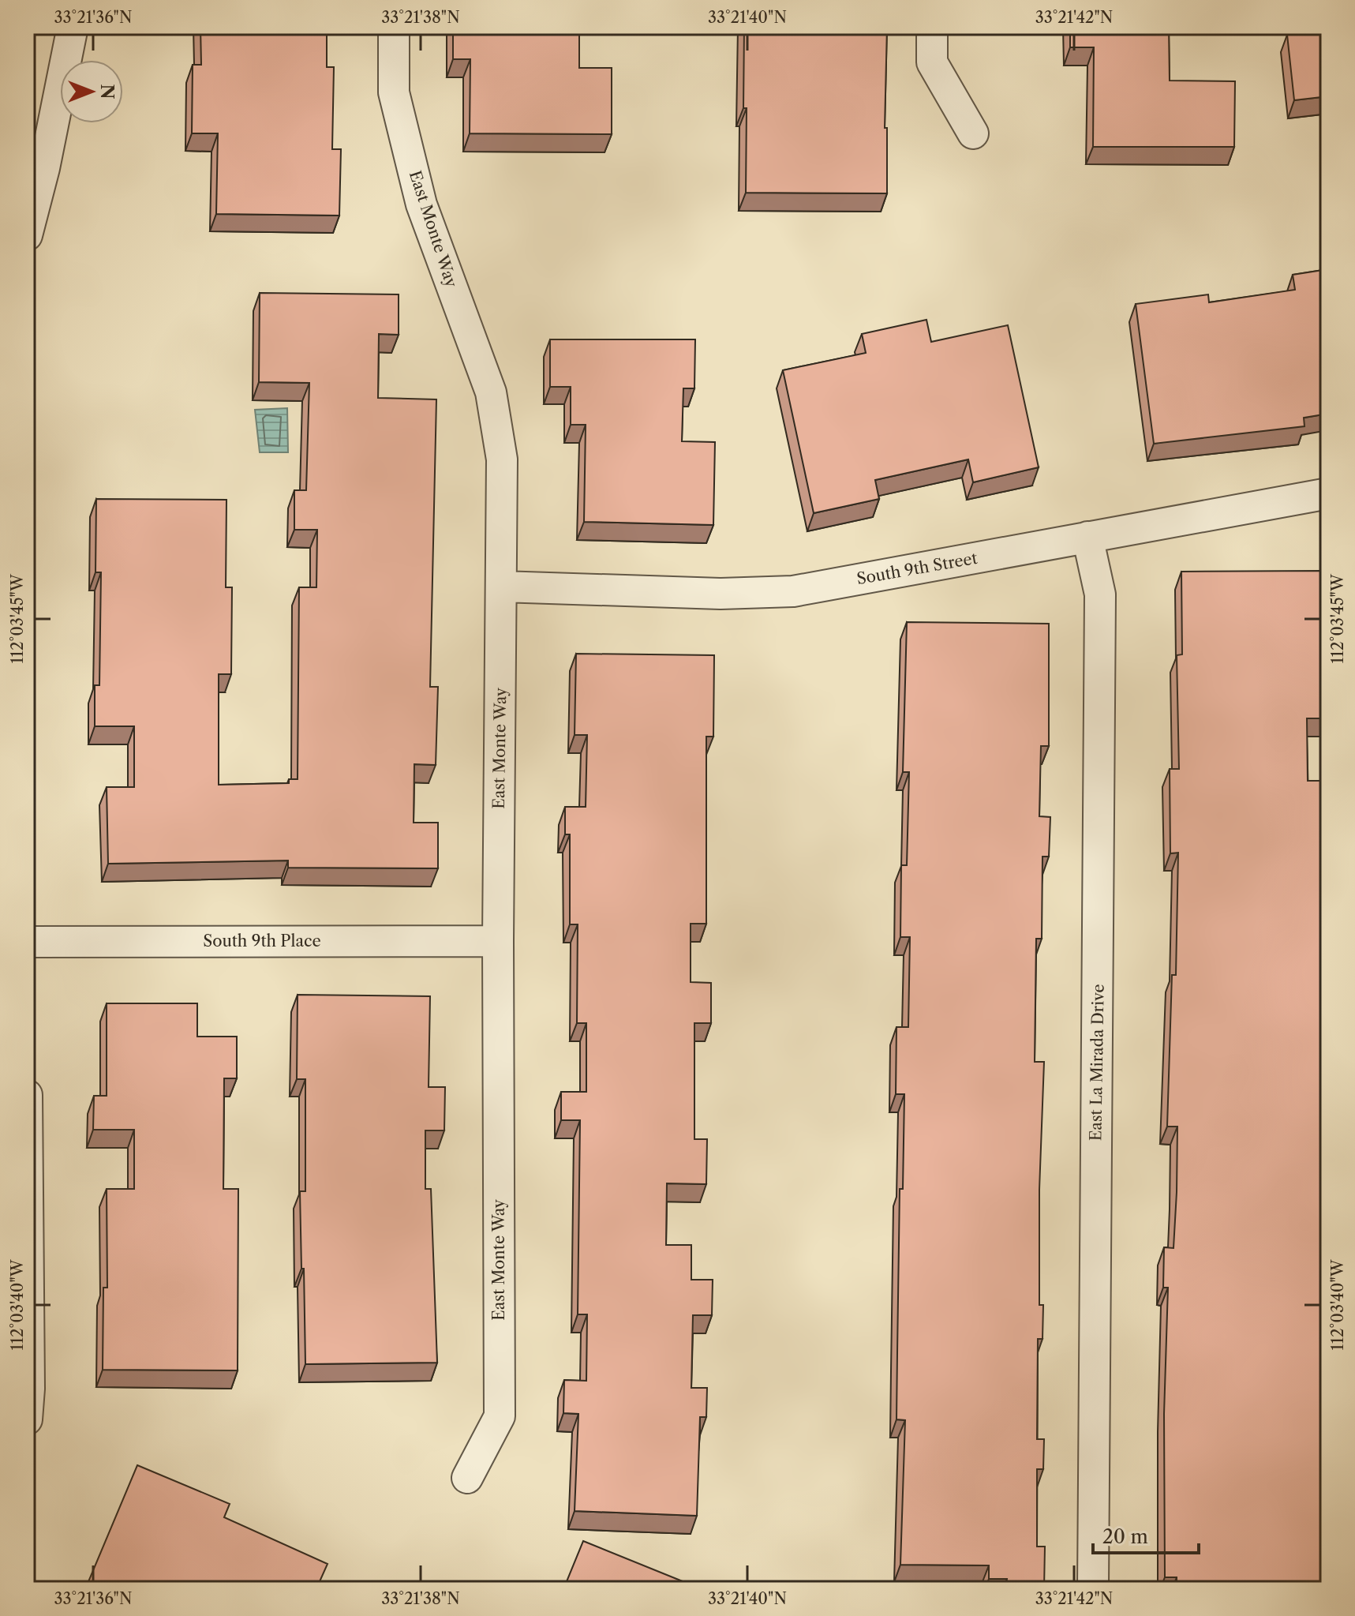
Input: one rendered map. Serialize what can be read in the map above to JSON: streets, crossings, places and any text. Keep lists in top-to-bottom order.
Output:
{
  "streets": {
    "street": [
      "East Monte Way",
      "South 9th Street",
      "South 9th Place",
      "East La Mirada Drive"
    ]
  },
  "crossings": [
    ["East Monte Way", "South 9th Street"],
    ["East Monte Way", "South 9th Place"],
    ["South 9th Street", "East La Mirada Drive"]
  ],
  "scale_bar": "20 m",
  "north": "right",
  "coordinates": [
    "33°21'36\"N",
    "33°21'38\"N",
    "33°21'40\"N",
    "33°21'42\"N",
    "112°03'45\"W",
    "112°03'40\"W"
  ]
}
